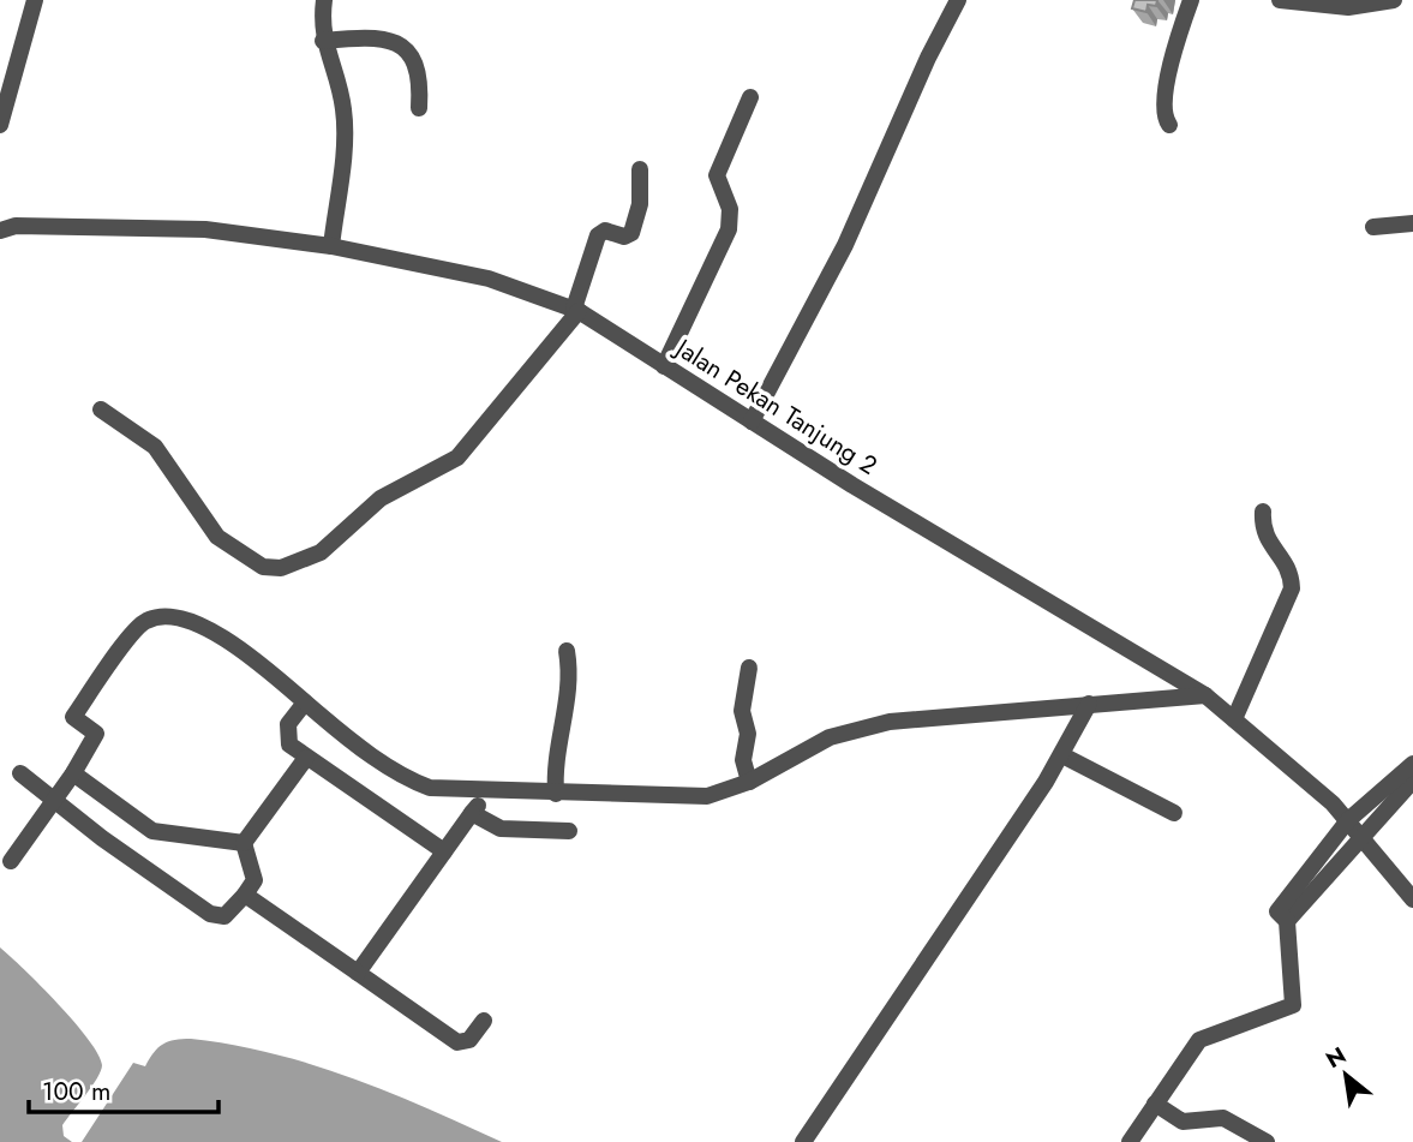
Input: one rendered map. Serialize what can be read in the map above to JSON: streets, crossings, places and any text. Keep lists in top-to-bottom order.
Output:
{
  "streets": {
    "street": ["Jalan Pekan Tanjung 2"]
  },
  "scale_bar": "100 m",
  "north": "top left"
}
